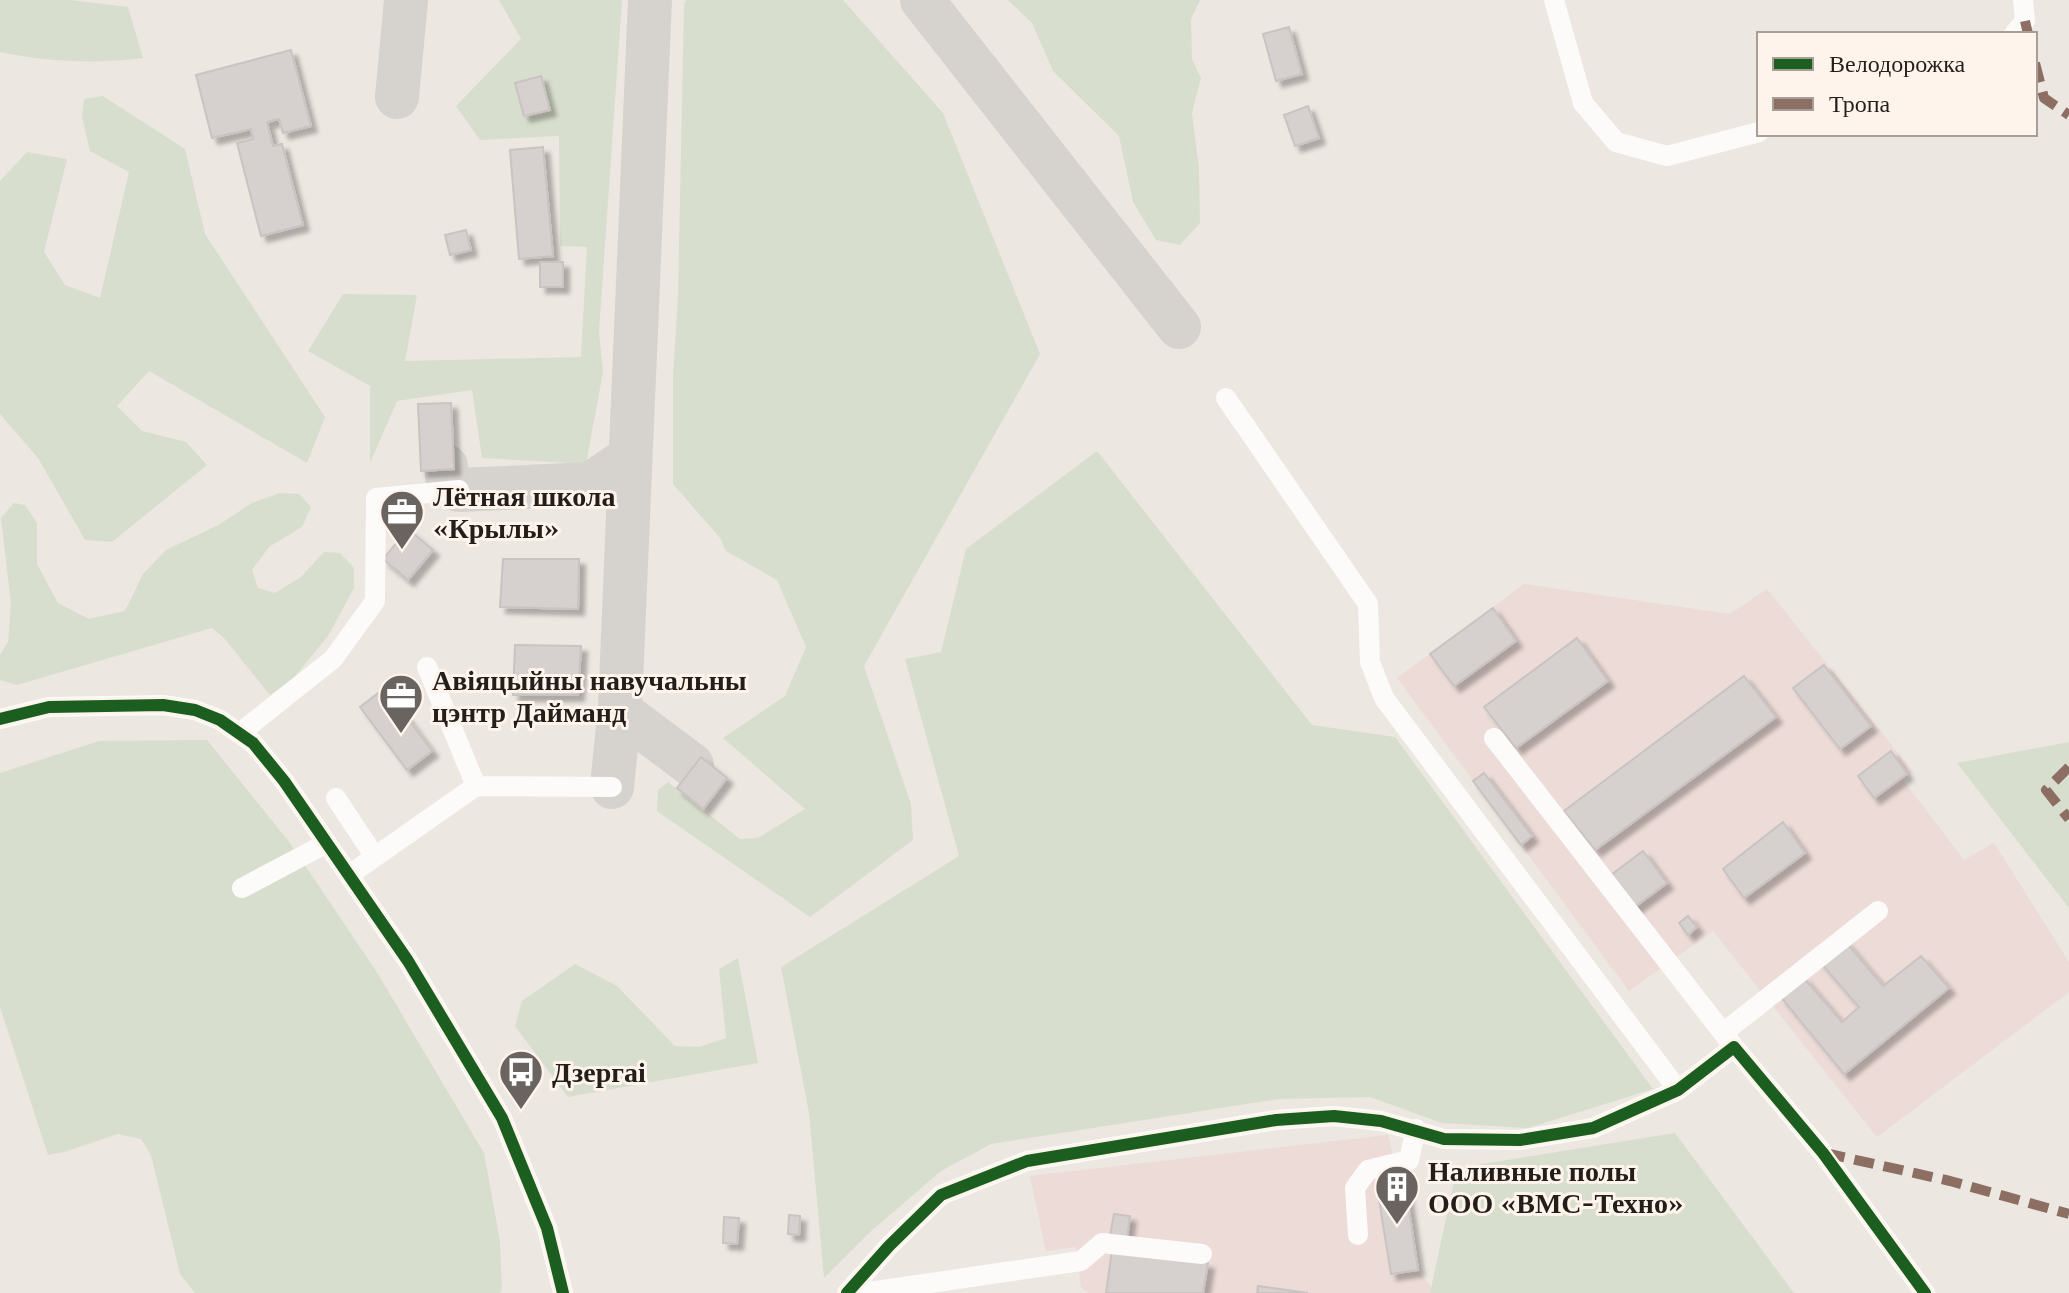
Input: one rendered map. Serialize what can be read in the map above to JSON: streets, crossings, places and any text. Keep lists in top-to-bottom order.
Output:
{
  "places": {
    "office": ["Лётная школа «Крылы»", "Авіяцыйны навучальны цэнтр Дайманд"],
    "bus stop": ["Дзергаі"],
    "building": ["Наливные полы ООО «ВМС-Техно»"]
  },
  "legend": ["Велодорожка", "Тропа"]
}
